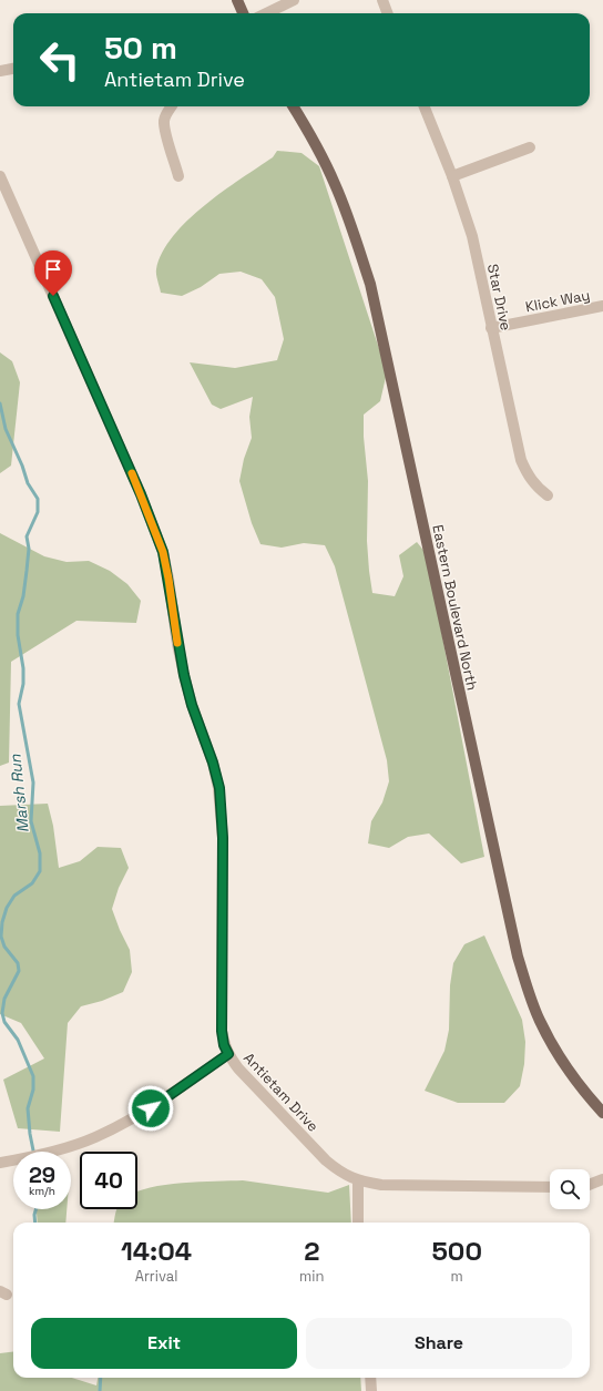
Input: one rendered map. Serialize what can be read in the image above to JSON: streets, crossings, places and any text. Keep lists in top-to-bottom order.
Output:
{
  "streets": {
    "main road": ["Eastern Boulevard North"],
    "street": ["Star Drive", "Klick Way", "Antietam Drive"]
  },
  "crossings": [
    ["Star Drive", "Klick Way"]
  ],
  "water": ["Marsh Run"],
  "page": {
    "turn": ["50 m", "Antietam Drive"],
    "speed": "29 km/h",
    "limit": "40",
    "eta": [
      "14:04",
      "Arrival",
      "2",
      "min",
      "500",
      "m"
    ],
    "buttons": ["Exit", "Share"]
  }
}
